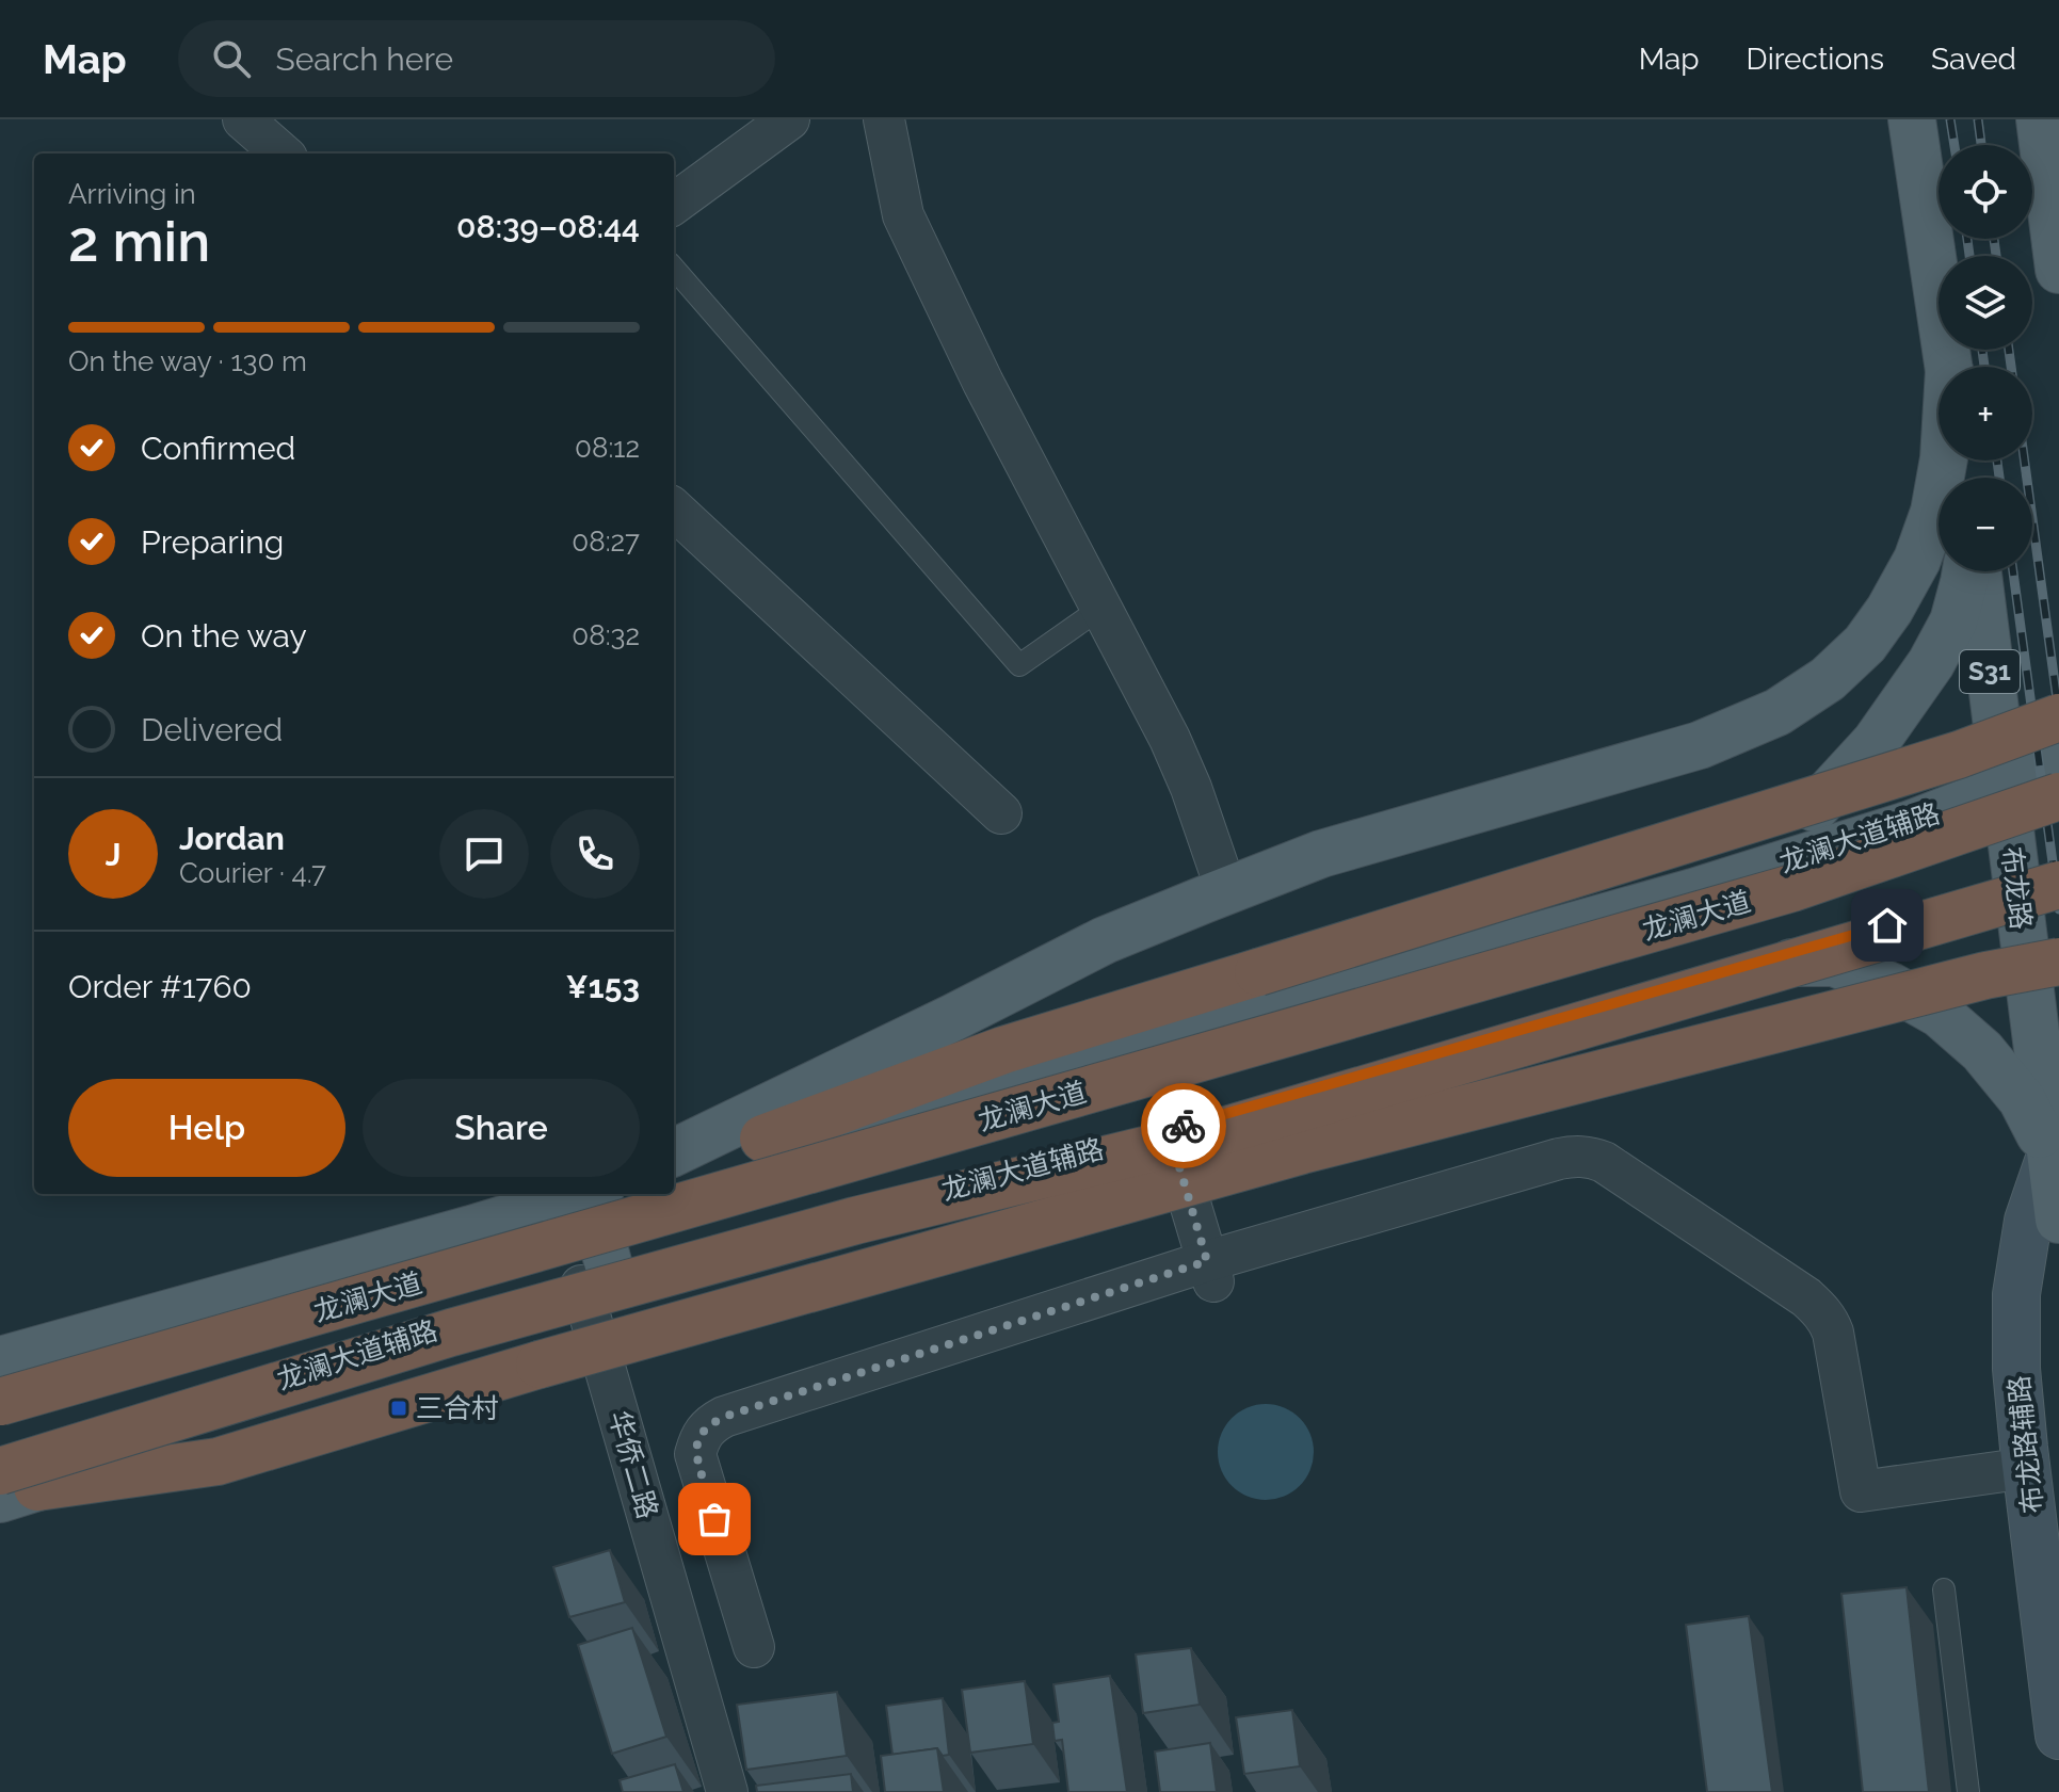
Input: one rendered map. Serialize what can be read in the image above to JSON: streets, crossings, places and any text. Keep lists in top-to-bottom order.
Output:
{
  "streets": {
    "highway": ["龙澜大道"],
    "main road": [
      "S31",
      "龙澜大道辅路",
      "布龙路",
      "布龙路辅路"
    ],
    "street": ["华侨二路"]
  },
  "crossings": [
    ["龙澜大道辅路", "布龙路"],
    ["龙澜大道辅路", "龙澜大道"],
    ["龙澜大道辅路", "华侨二路"],
    ["布龙路", "龙澜大道"],
    ["布龙路", "布龙路辅路"]
  ],
  "places": {
    "transit": ["三合村"]
  },
  "page": {
    "header": "Map",
    "search": "Search here",
    "nav": ["Map", "Directions", "Saved"],
    "map_buttons": ["+", "−"],
    "heading": ["2 min", "Arriving in", "08:39–08:44"],
    "panel": [
      "Jordan",
      "Courier · 4.7",
      "Order #1760",
      "¥153"
    ],
    "bar": "On the way · 130 m",
    "list": [
      ["Confirmed", "08:12"],
      ["Preparing", "08:27"],
      ["On the way", "08:32"],
      "Delivered"
    ],
    "round": "J",
    "buttons": ["Help", "Share"]
  }
}
